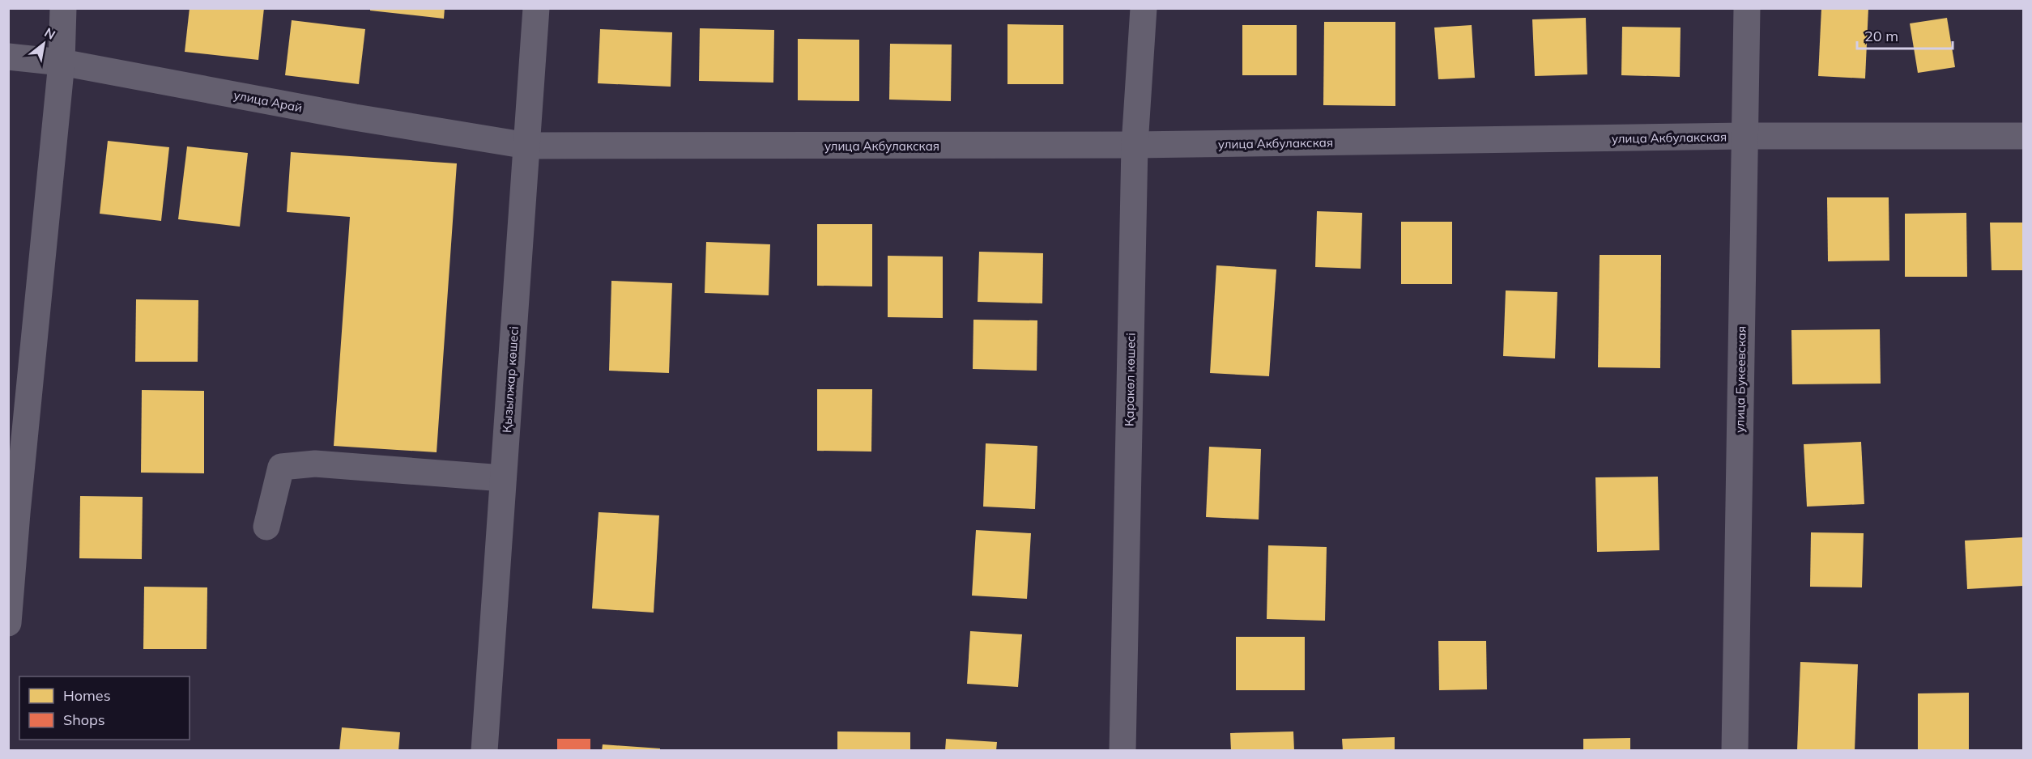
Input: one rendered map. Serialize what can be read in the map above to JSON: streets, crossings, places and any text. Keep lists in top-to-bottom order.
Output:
{
  "streets": {
    "street": [
      "улица Арай",
      "улица Акбулакская",
      "Қызылжар көшесі",
      "Қаракөл көшесі",
      "улица Букеевская"
    ]
  },
  "crossings": [
    ["улица Арай", "улица Акбулакская"],
    ["улица Арай", "Қызылжар көшесі"],
    ["улица Акбулакская", "Қызылжар көшесі"],
    ["улица Акбулакская", "Қаракөл көшесі"],
    ["улица Акбулакская", "улица Букеевская"]
  ],
  "legend": ["Homes", "Shops"],
  "scale_bar": "20 m",
  "north": "top right"
}
